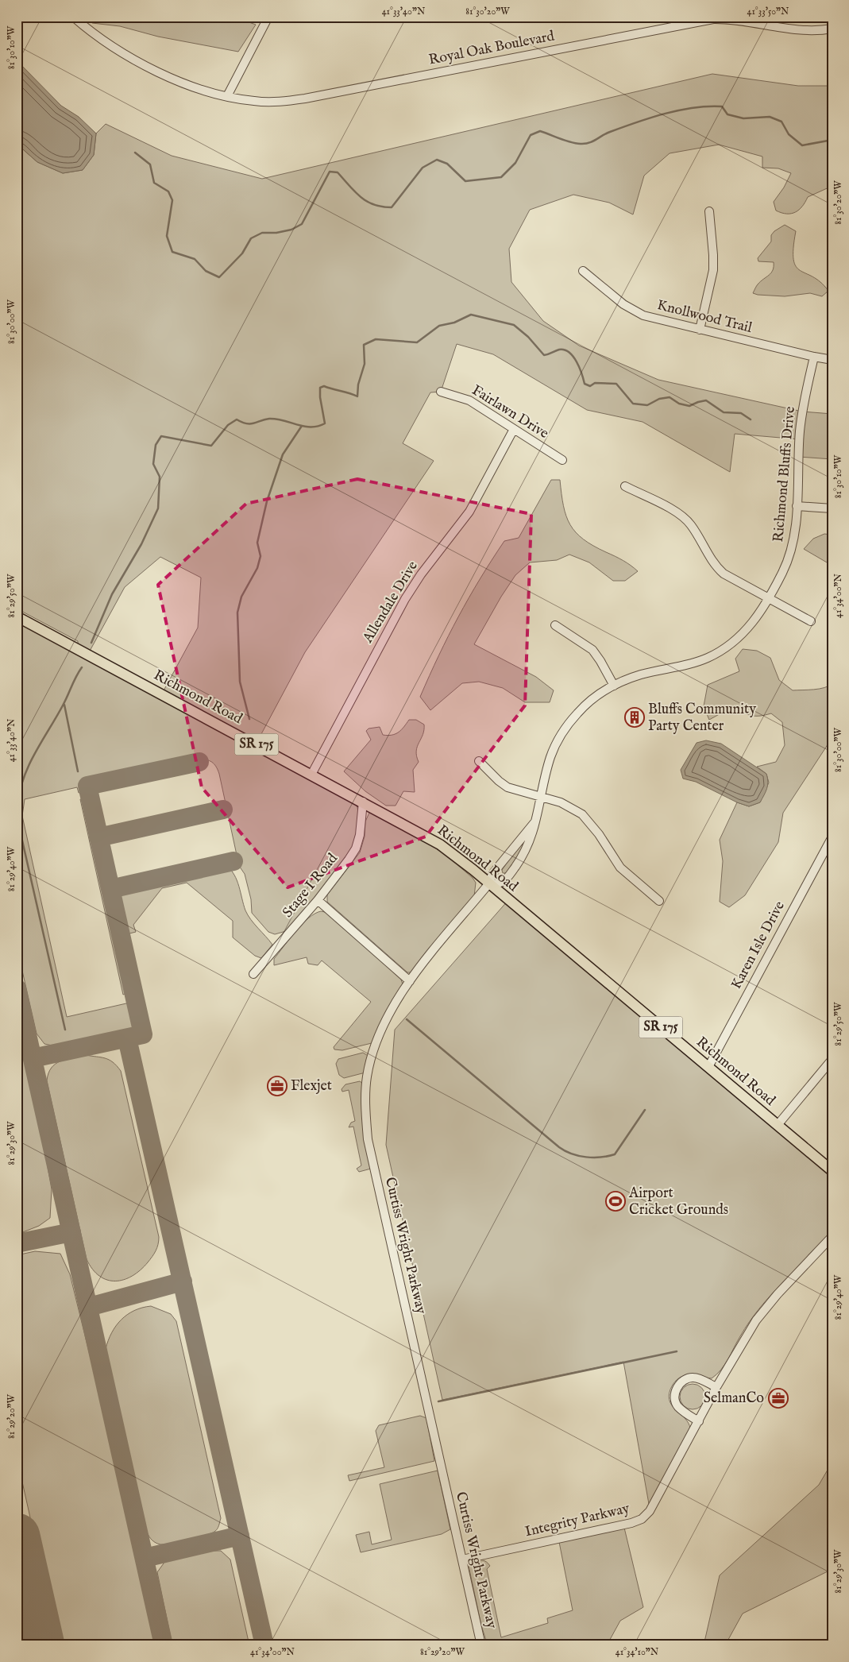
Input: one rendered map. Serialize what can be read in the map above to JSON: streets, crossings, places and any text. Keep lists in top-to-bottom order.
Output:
{
  "streets": {
    "main road": ["Richmond Road", "SR 175"],
    "street": [
      "Royal Oak Boulevard",
      "Knollwood Trail",
      "Fairlawn Drive",
      "Richmond Bluffs Drive",
      "Allendale Drive",
      "Stage I Road",
      "Karen Isle Drive",
      "Curtiss Wright Parkway",
      "Integrity Parkway"
    ]
  },
  "crossings": [
    ["Knollwood Trail", "Richmond Bluffs Drive"],
    ["Fairlawn Drive", "Allendale Drive"],
    ["Richmond Bluffs Drive", "Richmond Road"],
    ["Richmond Bluffs Drive", "Curtiss Wright Parkway"],
    ["Allendale Drive", "Richmond Road"],
    ["Richmond Road", "Stage I Road"],
    ["Richmond Road", "Karen Isle Drive"],
    ["Richmond Road", "Curtiss Wright Parkway"],
    ["Curtiss Wright Parkway", "Integrity Parkway"]
  ],
  "places": {
    "building": ["Bluffs Community Party Center"],
    "office": ["Flexjet", "SelmanCo"],
    "sports": ["Airport Cricket Grounds"]
  },
  "coordinates": [
    "41°33'40\"N",
    "81°30'20\"W",
    "41°33'50\"N",
    "81°30'10\"W",
    "81°30'00\"W",
    "81°29'50\"W",
    "41°34'00\"N",
    "81°29'40\"W",
    "81°29'30\"W",
    "81°29'20\"W",
    "41°34'10\"N"
  ]
}
